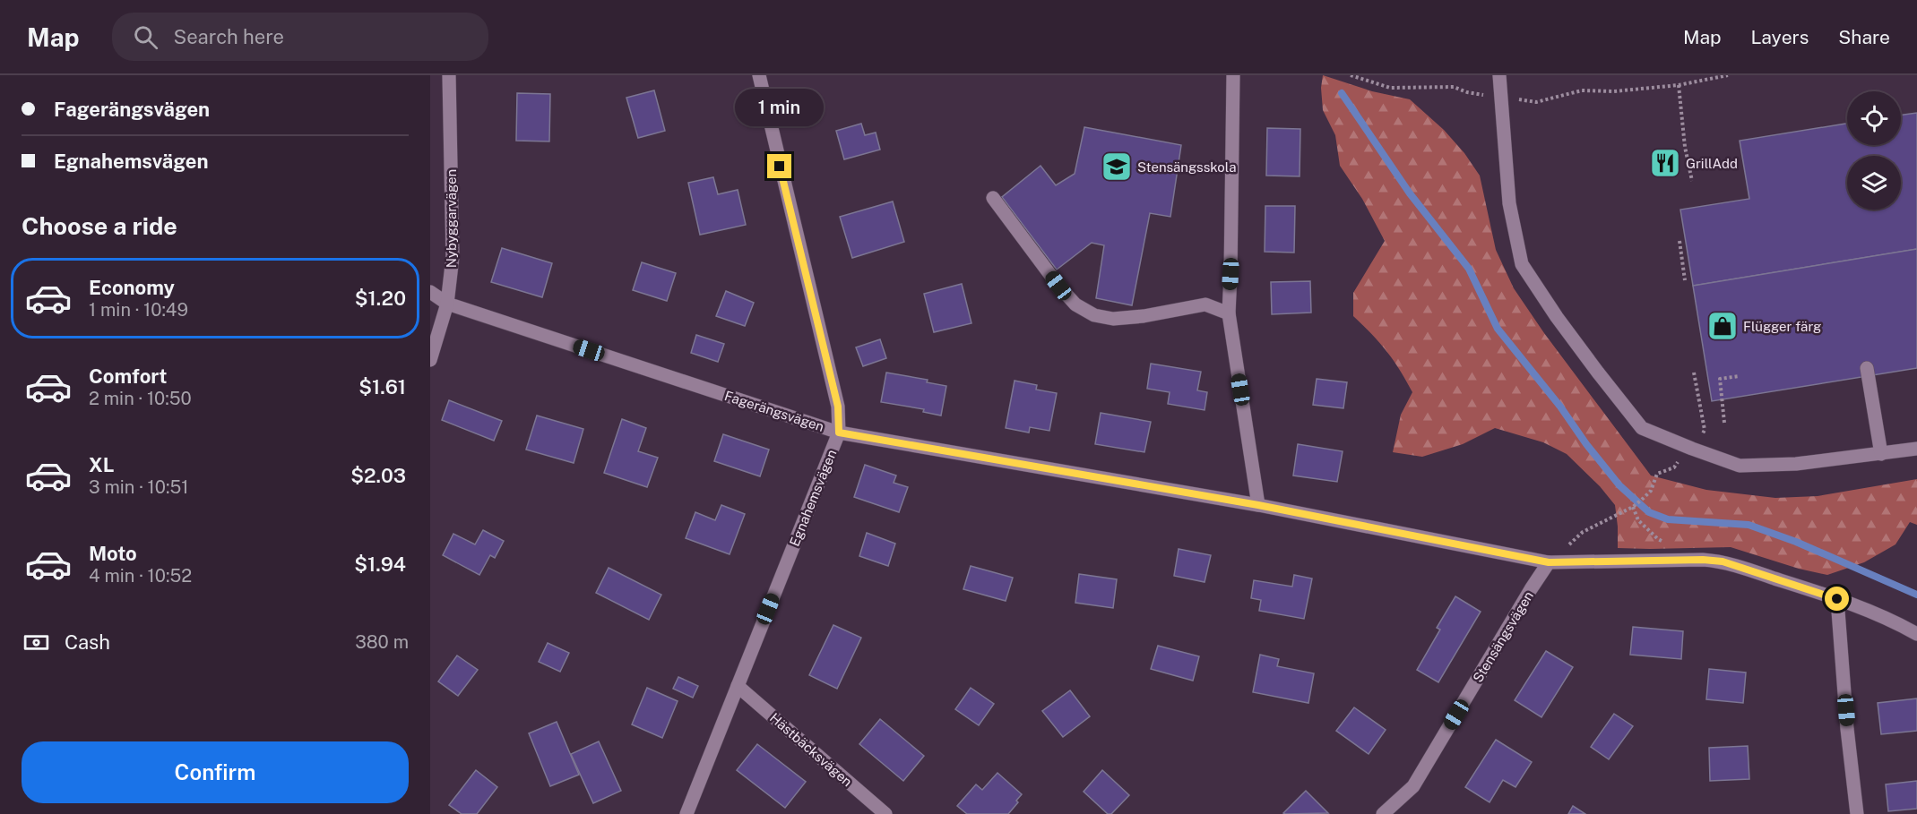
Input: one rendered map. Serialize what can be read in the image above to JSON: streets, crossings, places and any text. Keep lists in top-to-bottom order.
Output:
{
  "streets": {
    "street": [
      "Nybyggarvägen",
      "Fagerängsvägen",
      "Egnahemsvägen",
      "Stensängsvägen",
      "Hästbäcksvägen"
    ]
  },
  "crossings": [
    ["Nybyggarvägen", "Fagerängsvägen"],
    ["Fagerängsvägen", "Egnahemsvägen"],
    ["Fagerängsvägen", "Stensängsvägen"],
    ["Egnahemsvägen", "Hästbäcksvägen"]
  ],
  "places": {
    "restaurant": ["GrillAdd"],
    "school or university": ["Stensängsskola"],
    "shop": ["Flügger färg"]
  },
  "page": {
    "header": "Map",
    "search": "Search here",
    "nav": ["Map", "Layers", "Share"],
    "banner": ["Fagerängsvägen", "Egnahemsvägen"],
    "bubble": "1 min",
    "heading": "Choose a ride",
    "list": [
      {
        "name": "Economy",
        "note": "1 min · 10:49",
        "value": "$1.20"
      },
      {
        "name": "Comfort",
        "note": "2 min · 10:50",
        "value": "$1.61"
      },
      {
        "name": "XL",
        "note": "3 min · 10:51",
        "value": "$2.03"
      },
      {
        "name": "Moto",
        "note": "4 min · 10:52",
        "value": "$1.94"
      }
    ],
    "pay": ["Cash", "380 m"],
    "buttons": "Confirm"
  }
}
